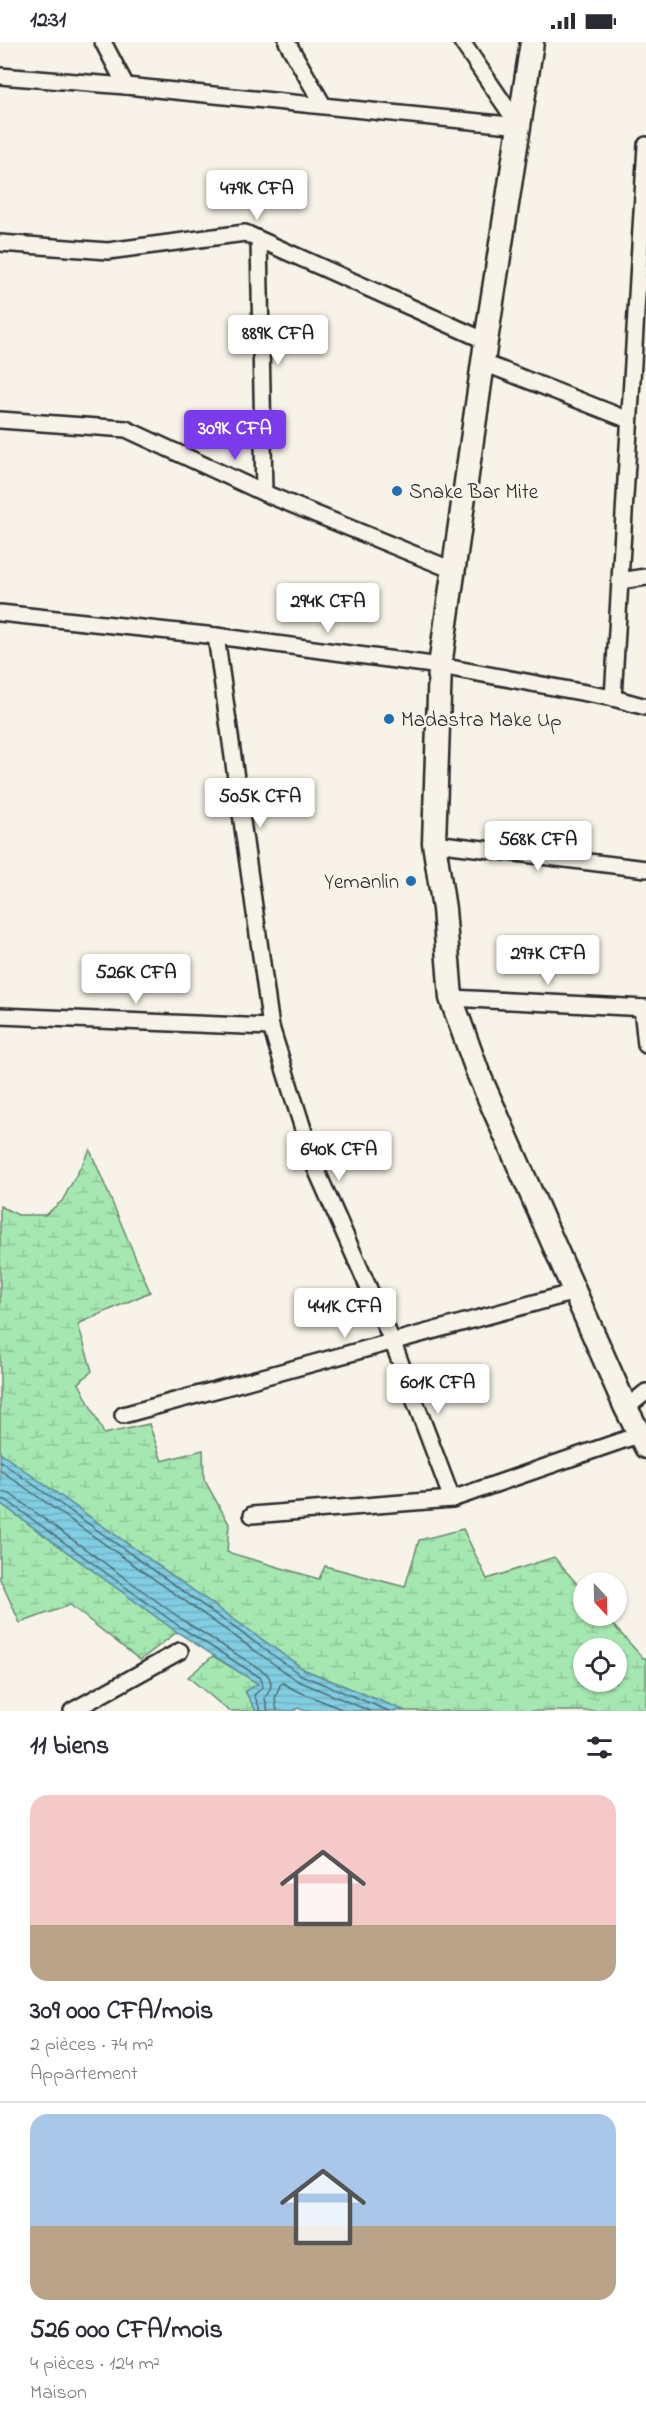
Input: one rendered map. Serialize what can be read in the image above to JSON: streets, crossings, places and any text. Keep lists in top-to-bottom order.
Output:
{
  "places": ["Snake Bar Mite", "Madastra Make Up", "Yemanlin"],
  "north": "bottom",
  "page": {
    "status": "12:31",
    "price": [
      "479K CFA",
      "889K CFA",
      "309K CFA",
      "294K CFA",
      "505K CFA",
      "568K CFA",
      "297K CFA",
      "526K CFA",
      "640K CFA",
      "441K CFA",
      "601K CFA"
    ],
    "heading": "11 biens",
    "list": [
      {
        "name": "309 000 CFA/mois",
        "note": "2 pièces · 74 m² · Appartement"
      },
      {
        "name": "526 000 CFA/mois",
        "note": "4 pièces · 124 m² · Maison"
      }
    ]
  }
}
